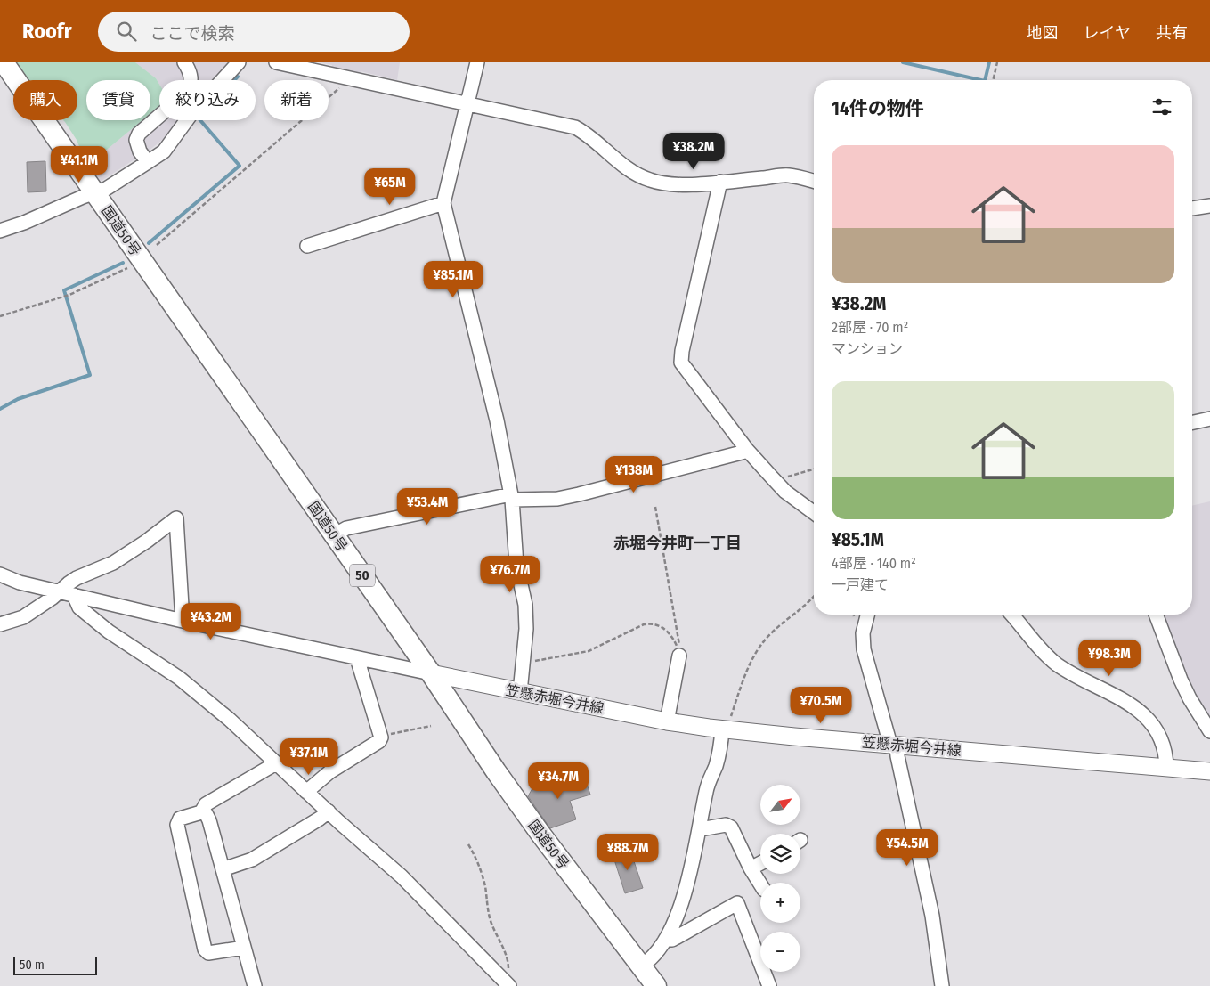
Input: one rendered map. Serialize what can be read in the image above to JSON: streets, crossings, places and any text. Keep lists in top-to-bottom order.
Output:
{
  "streets": {
    "highway": ["国道50号", "50"],
    "main road": ["笠懸赤堀今井線"]
  },
  "crossings": [
    ["国道50号", "笠懸赤堀今井線"]
  ],
  "districts": ["赤堀今井町一丁目"],
  "scale_bar": "50 m",
  "north": "top right",
  "page": {
    "header": "Roofr",
    "search": "ここで検索",
    "nav": ["地図", "レイヤ", "共有"],
    "chip": [
      "購入",
      "賃貸",
      "絞り込み",
      "新着"
    ],
    "heading": "14件の物件",
    "price": [
      "¥38.2M",
      "¥41.1M",
      "¥65M",
      "¥85.1M",
      "¥138M",
      "¥53.4M",
      "¥76.7M",
      "¥43.2M",
      "¥98.3M",
      "¥70.5M",
      "¥37.1M",
      "¥34.7M",
      "¥54.5M",
      "¥88.7M"
    ],
    "list": [
      {
        "name": "¥38.2M",
        "note": "2部屋 · 70 m² · マンション"
      },
      {
        "name": "¥85.1M",
        "note": "4部屋 · 140 m² · 一戸建て"
      }
    ],
    "map_buttons": ["+", "−"],
    "scale": "50 m"
  }
}
